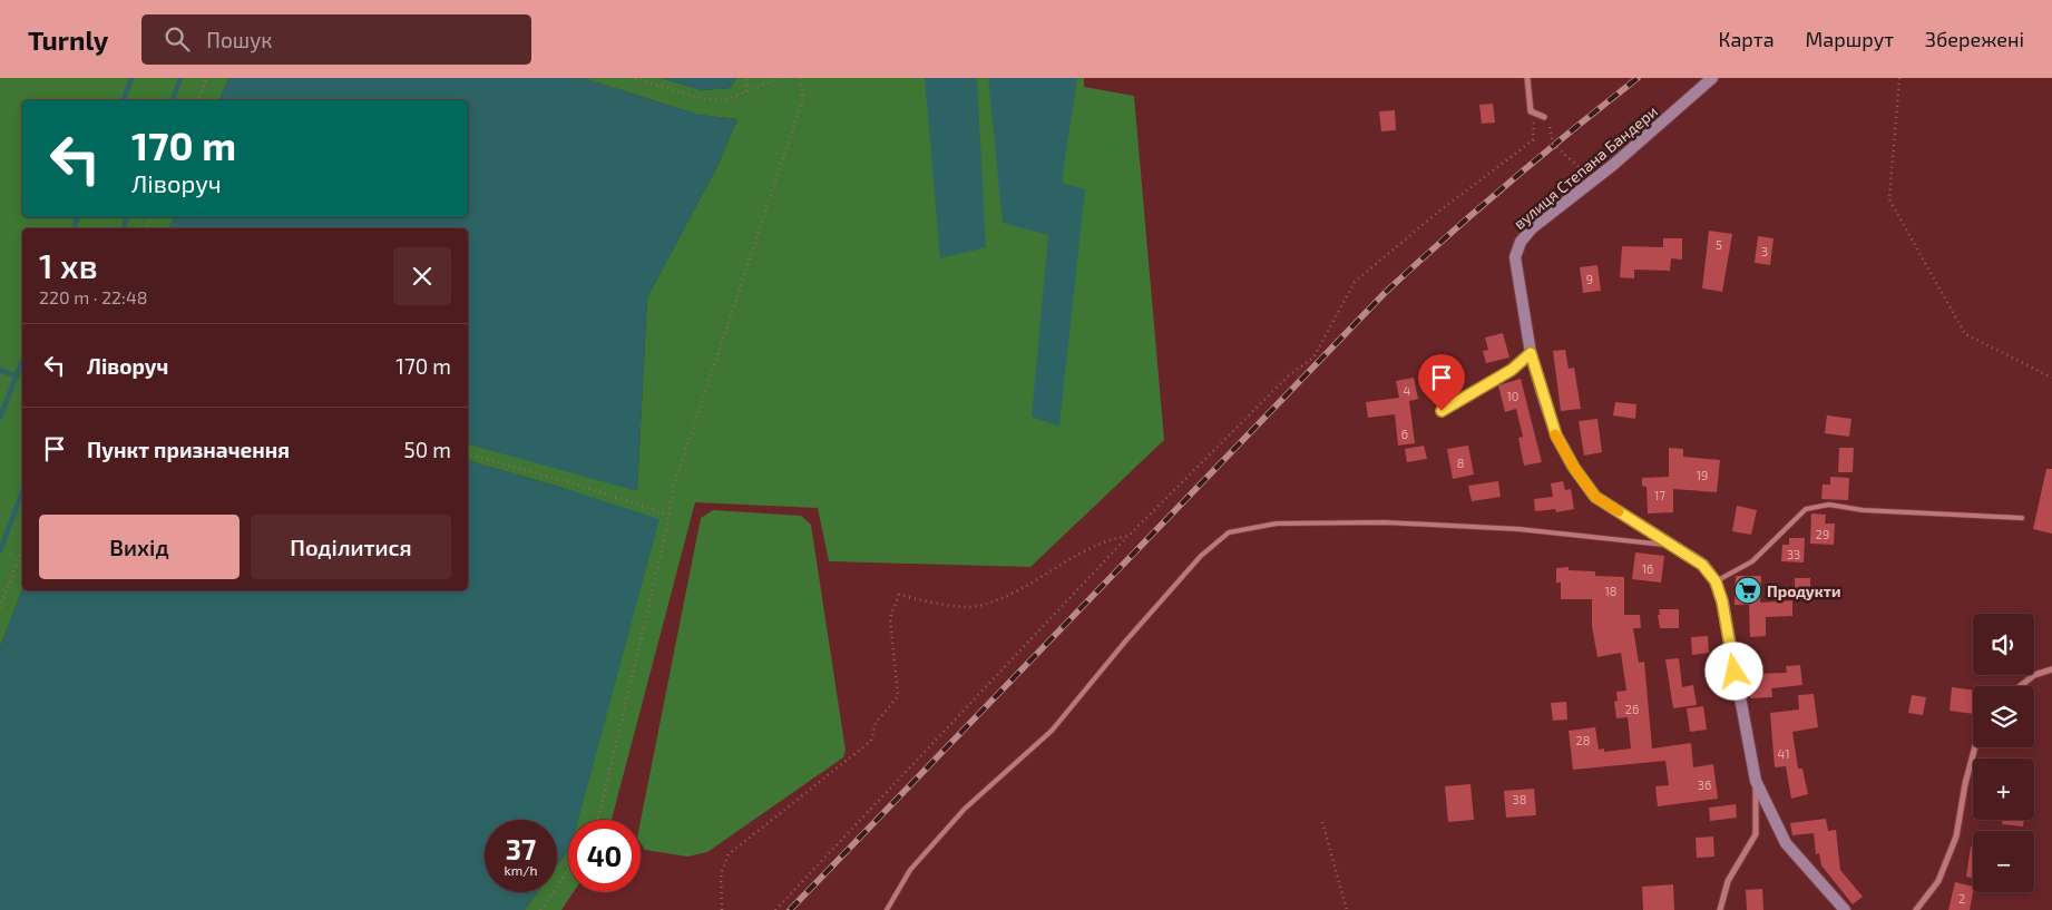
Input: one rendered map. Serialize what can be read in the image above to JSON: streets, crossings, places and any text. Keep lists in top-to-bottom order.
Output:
{
  "streets": {
    "street": ["вулиця Степана Бандери"]
  },
  "places": {
    "supermarket": ["Продукти"]
  },
  "house_numbers": [
    "5",
    "3",
    "9",
    "4",
    "10",
    "6",
    "8",
    "19",
    "17",
    "29",
    "33",
    "16",
    "18",
    "26",
    "28",
    "41",
    "36",
    "38",
    "2"
  ],
  "page": {
    "header": "Turnly",
    "search": "Пошук",
    "nav": ["Карта", "Маршрут", "Збережені"],
    "turn": ["170 m", "Ліворуч"],
    "heading": ["1 хв", "220 m · 22:48"],
    "list": [
      {
        "name": "Ліворуч",
        "value": "170 m"
      },
      {
        "name": "Пункт призначення",
        "value": "50 m"
      }
    ],
    "buttons": ["Вихід", "Поділитися"],
    "map_buttons": ["+", "−"],
    "speed": "37 km/h",
    "limit": "40"
  }
}
